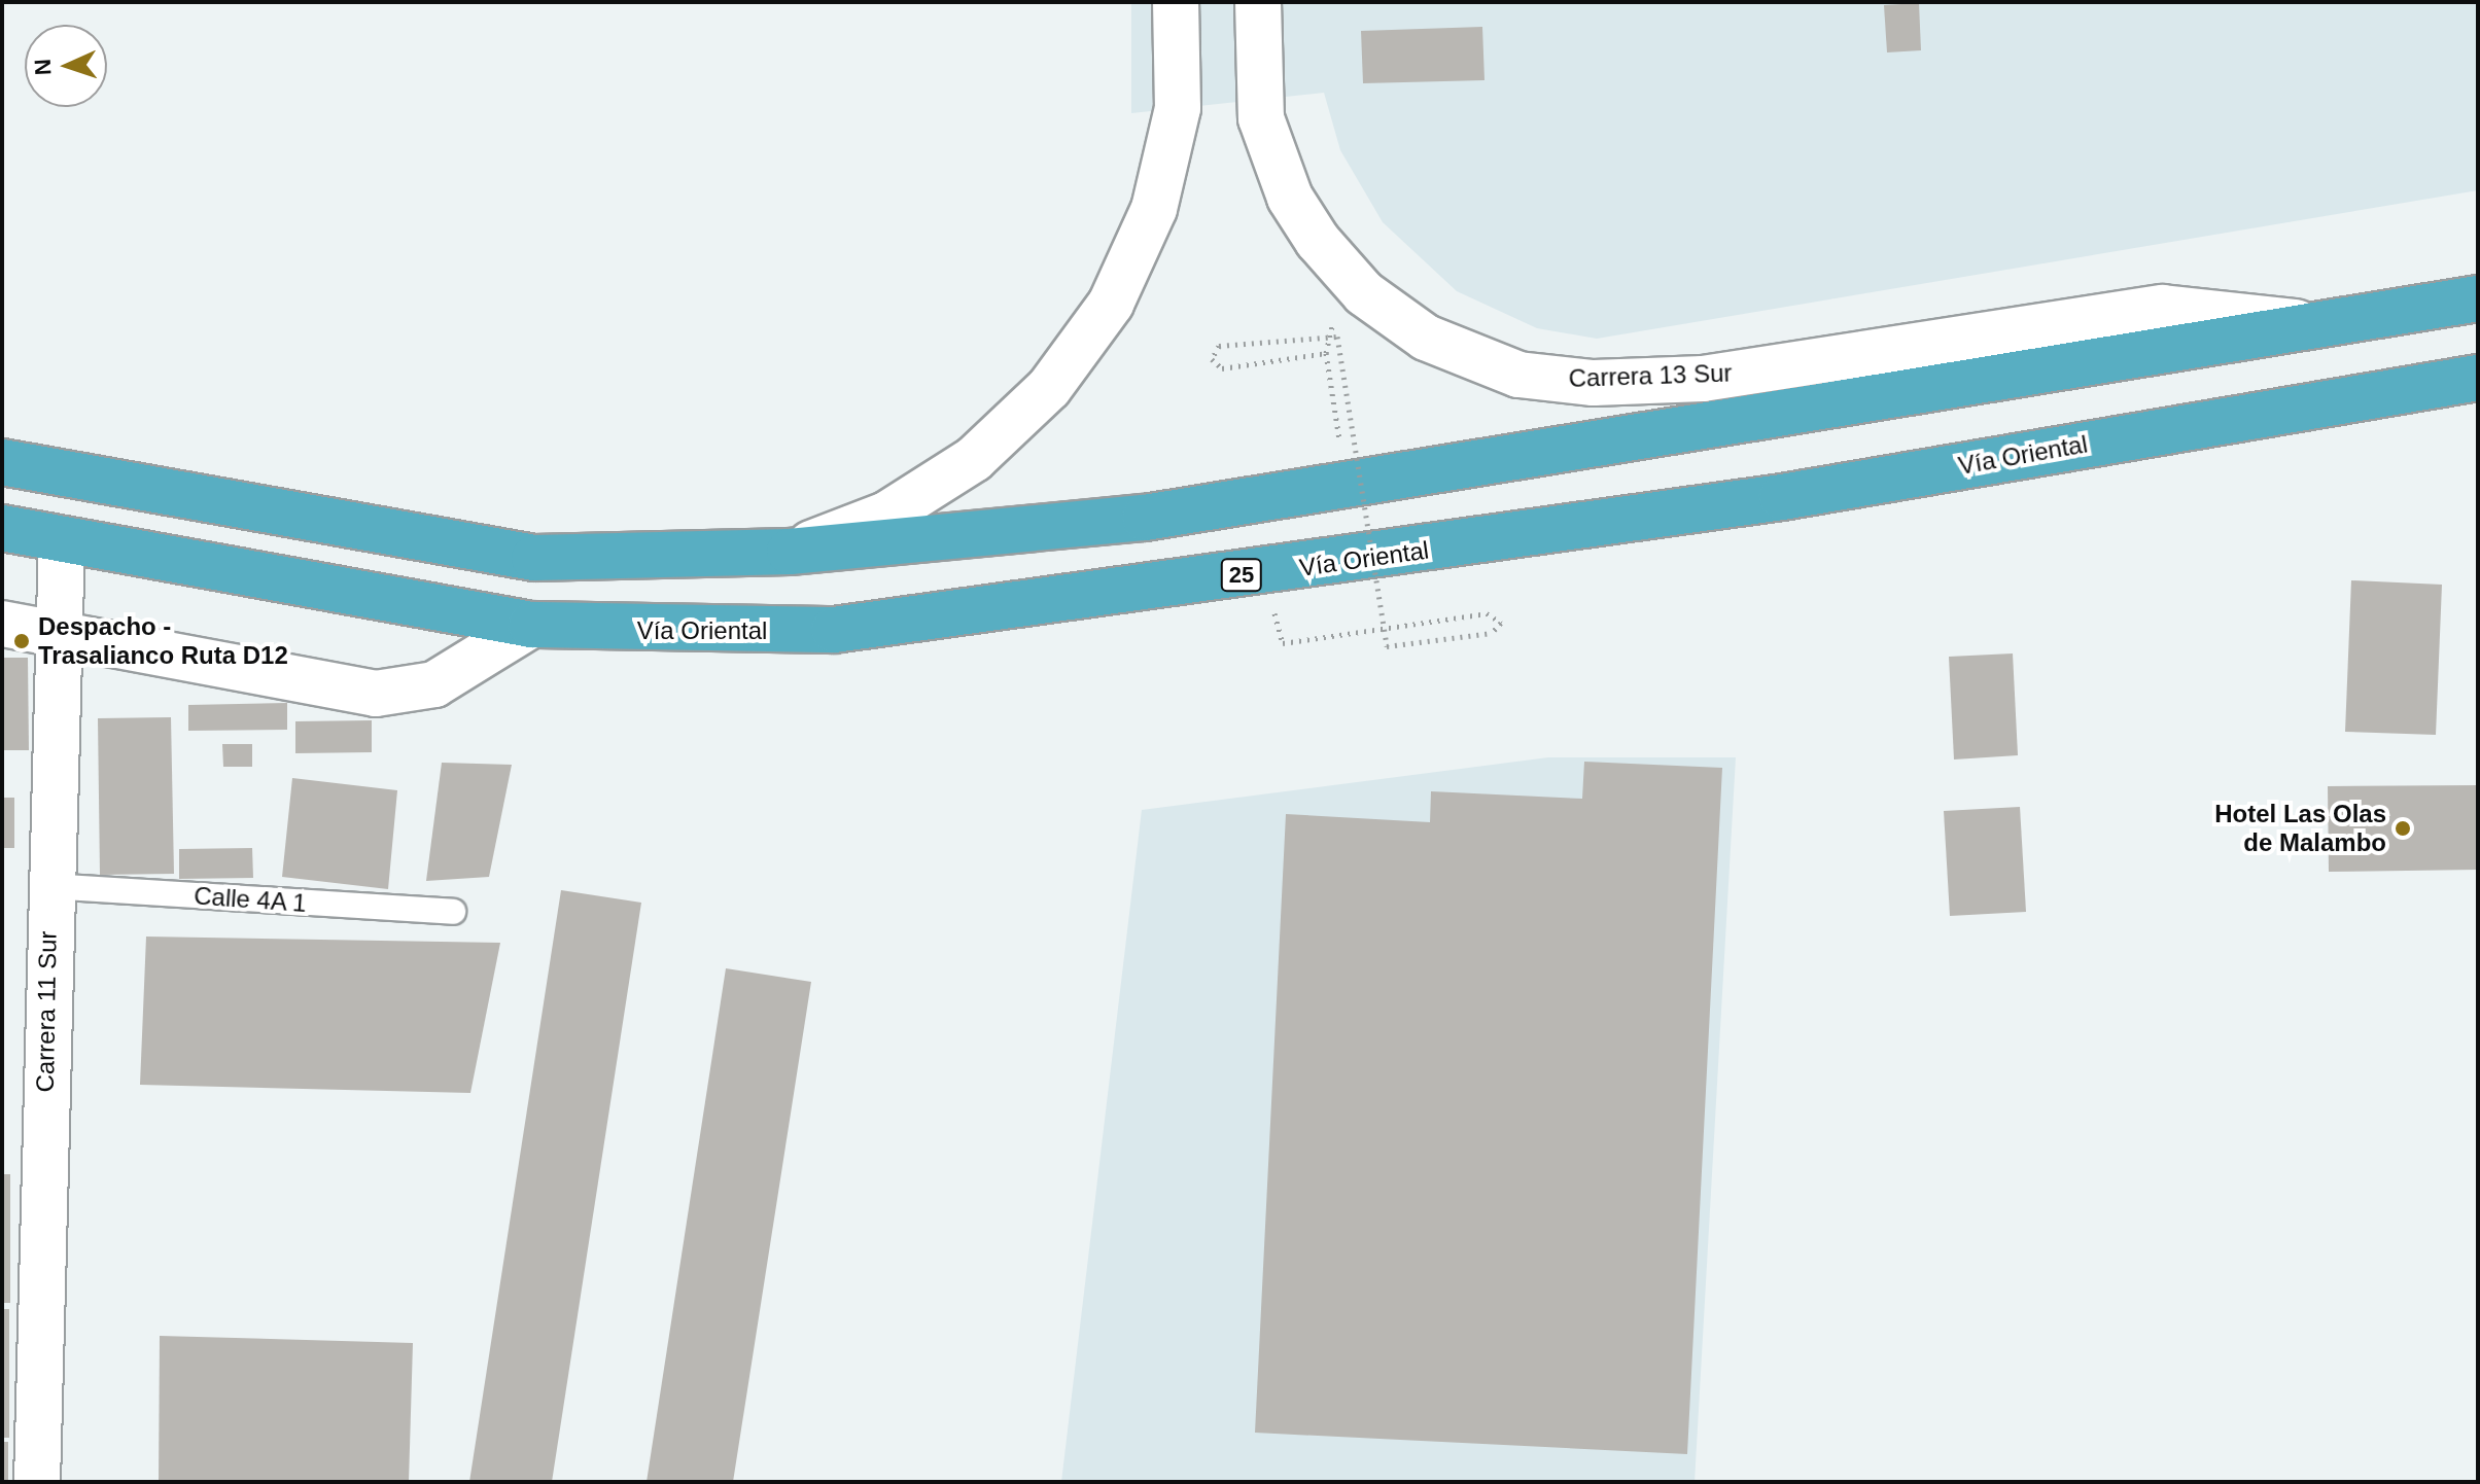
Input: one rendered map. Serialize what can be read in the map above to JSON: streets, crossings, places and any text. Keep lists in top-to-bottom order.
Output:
{
  "streets": {
    "highway": ["Vía Oriental", "25"],
    "street": ["Carrera 13 Sur", "Carrera 11 Sur"],
    "lane": ["Calle 4A 1"]
  },
  "crossings": [
    ["Vía Oriental", "Carrera 11 Sur"],
    ["Calle 4A 1", "Carrera 11 Sur"]
  ],
  "places": ["Despacho - Trasalianco Ruta D12", "Hotel Las Olas de Malambo"],
  "north": "left"
}
